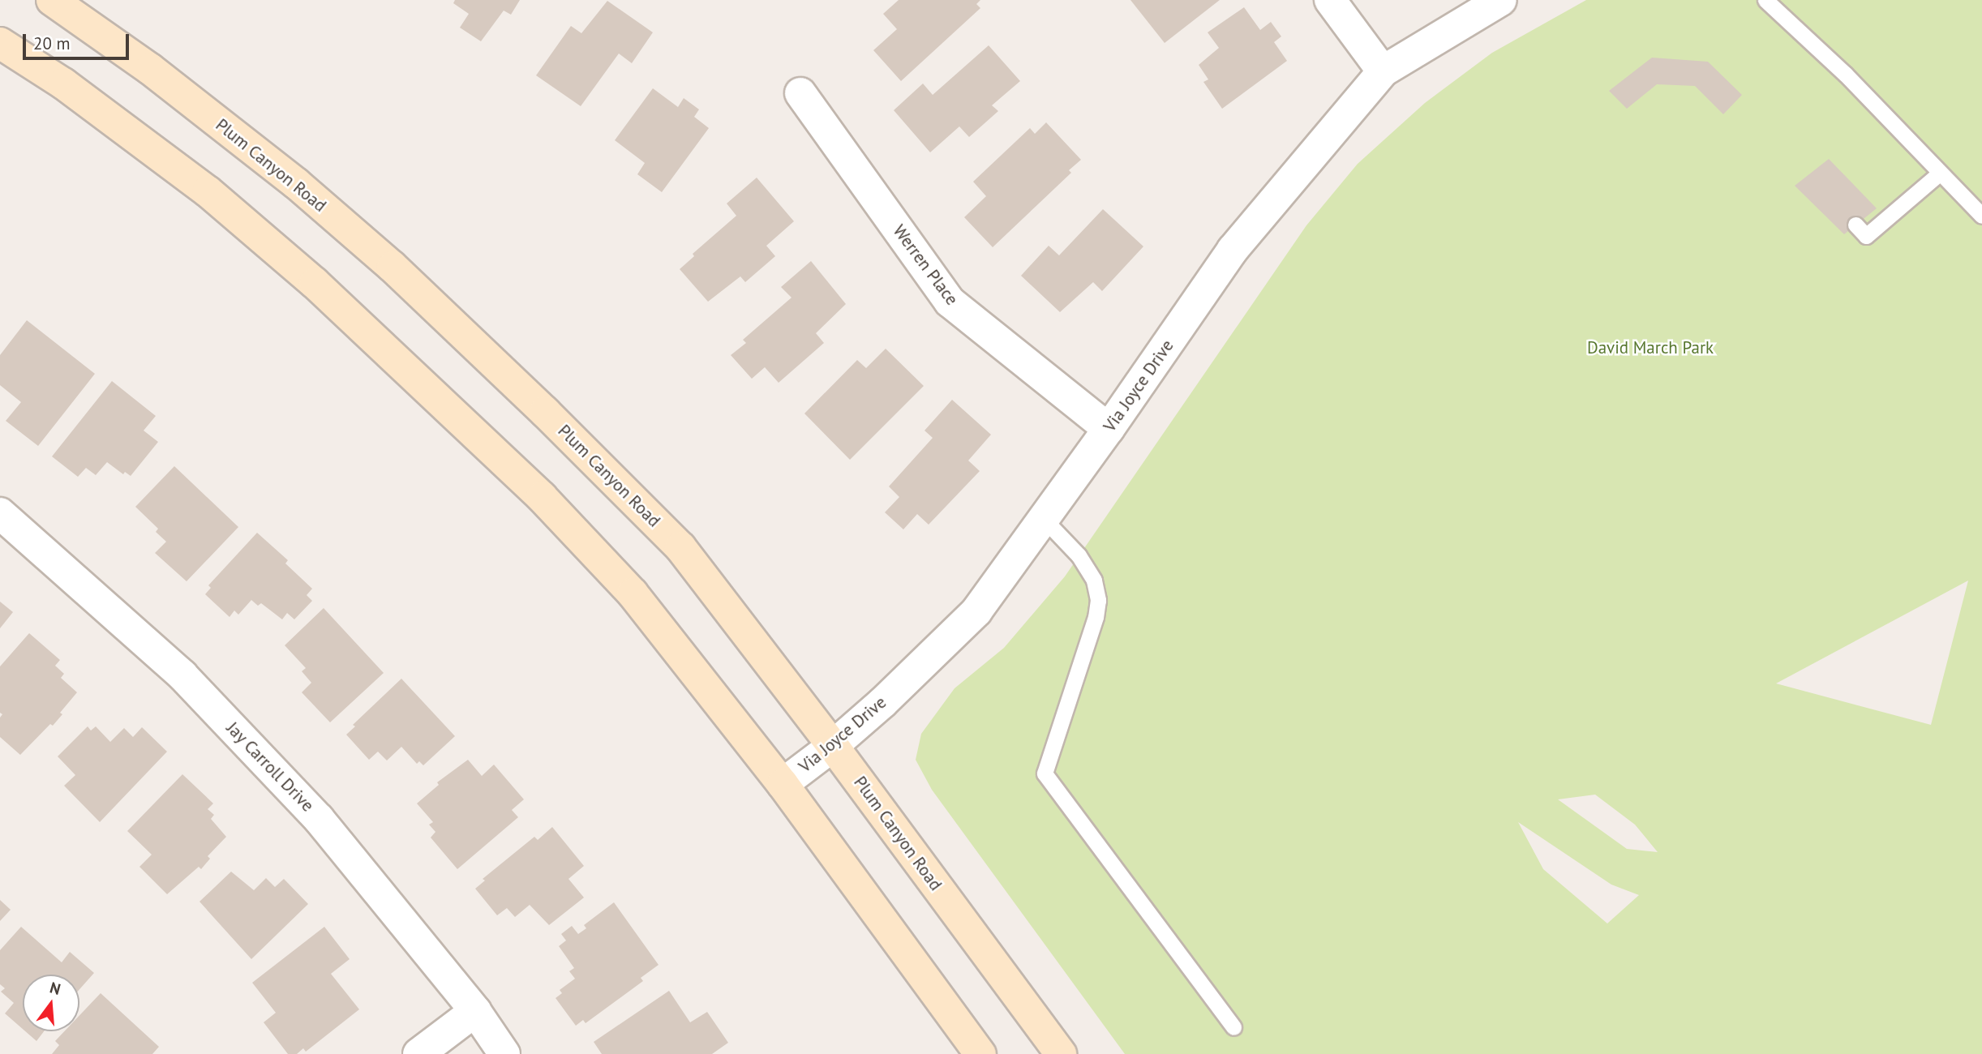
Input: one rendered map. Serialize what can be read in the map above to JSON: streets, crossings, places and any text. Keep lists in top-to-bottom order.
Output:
{
  "streets": {
    "main road": ["Plum Canyon Road"],
    "street": ["Werren Place", "Via Joyce Drive", "Jay Carroll Drive"]
  },
  "crossings": [
    ["Plum Canyon Road", "Via Joyce Drive"],
    ["Werren Place", "Via Joyce Drive"]
  ],
  "parks": ["David March Park"],
  "scale_bar": "20 m",
  "north": "top"
}
